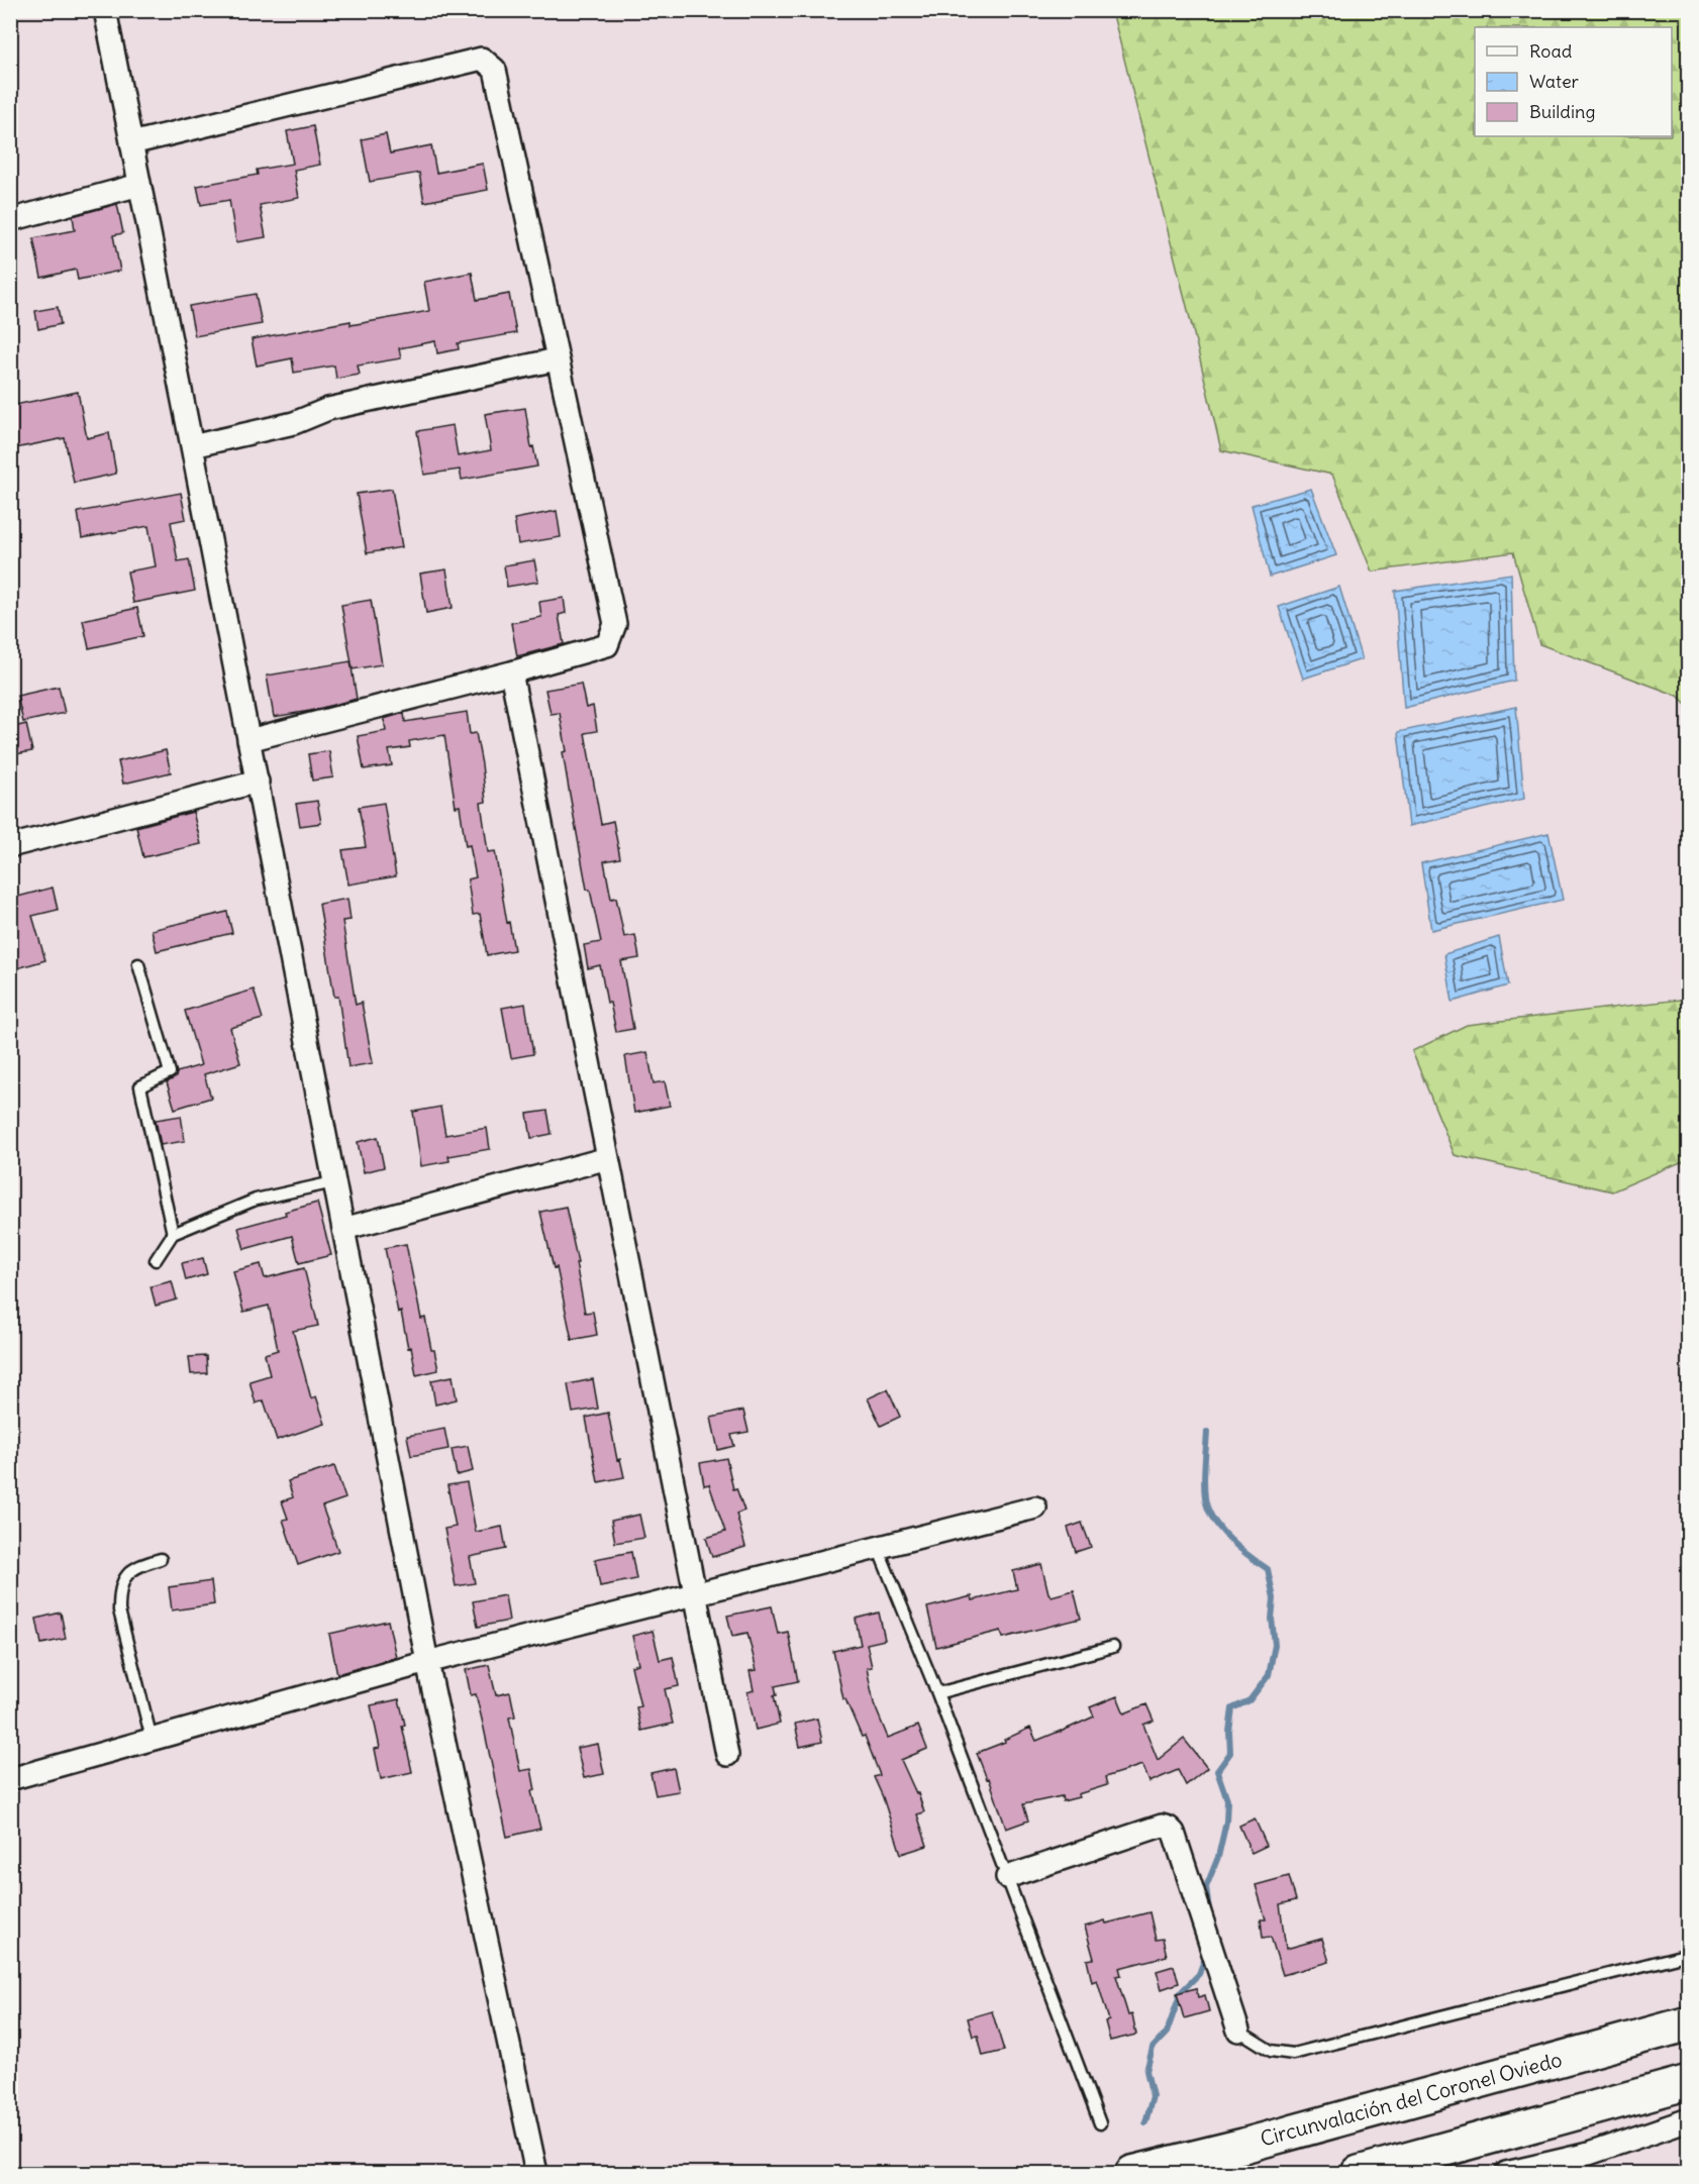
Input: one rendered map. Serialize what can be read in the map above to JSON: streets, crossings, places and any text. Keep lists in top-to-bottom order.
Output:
{
  "streets": {
    "highway": ["Circunvalación del Coronel Oviedo"]
  },
  "legend": ["Road", "Water", "Building"]
}
